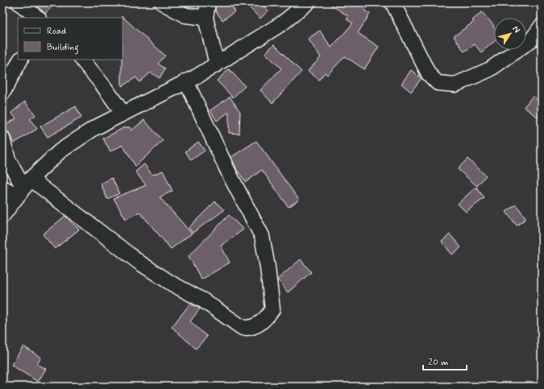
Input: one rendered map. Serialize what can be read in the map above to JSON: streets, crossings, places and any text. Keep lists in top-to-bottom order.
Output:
{
  "legend": ["Road", "Building"],
  "scale_bar": "20 m",
  "north": "top right"
}
